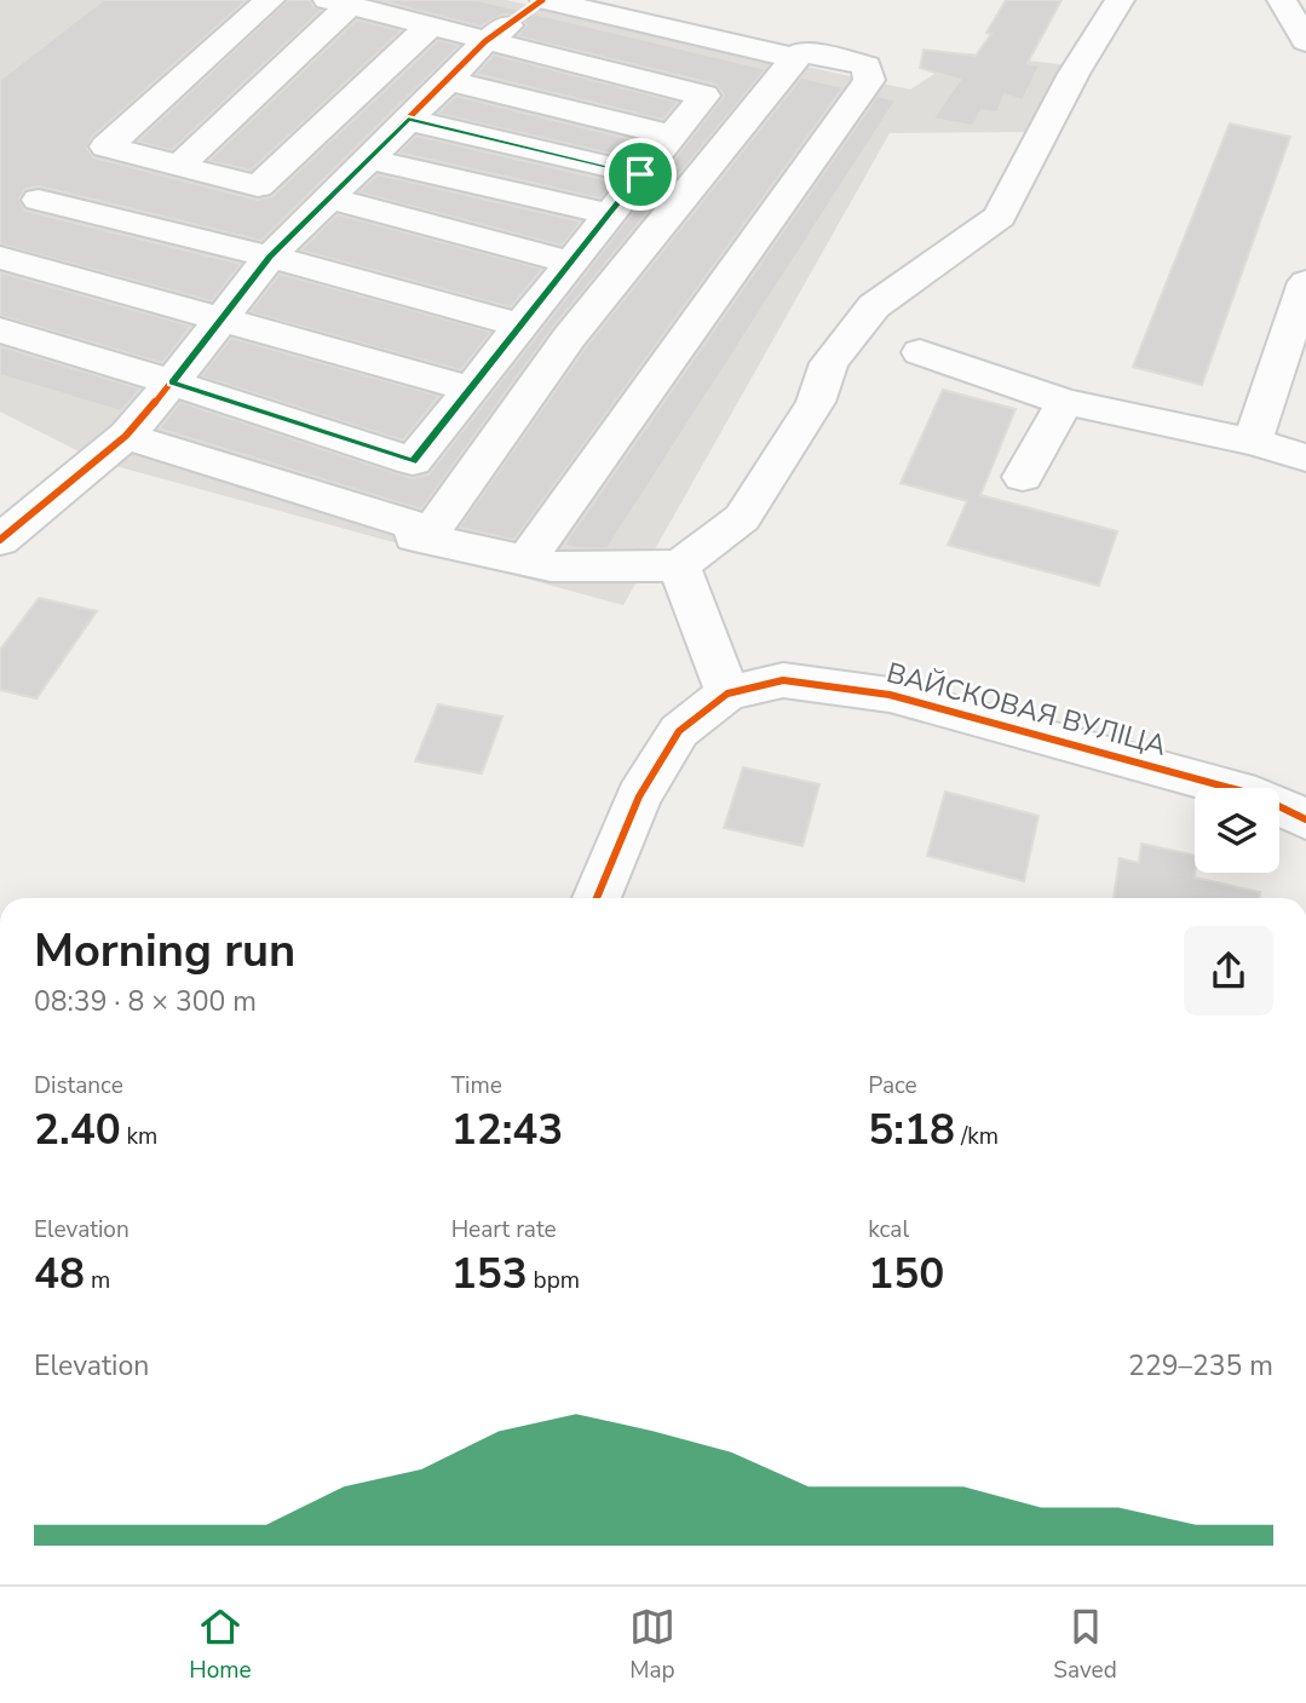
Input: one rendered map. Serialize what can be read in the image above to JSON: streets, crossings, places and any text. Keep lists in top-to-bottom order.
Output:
{
  "streets": {
    "street": ["ВАЙСКОВАЯ ВУЛІЦА"]
  },
  "page": {
    "heading": ["Morning run", "08:39 · 8 × 300 m"],
    "stats": [
      ["Distance", "2.40 km"],
      ["Time", "12:43"],
      ["Pace", "5:18 /km"],
      ["Elevation", "48 m"],
      ["Heart rate", "153 bpm"],
      ["kcal", "150"]
    ],
    "chart": ["Elevation", "229–235 m"],
    "tabs": ["Home", "Map", "Saved"]
  }
}
